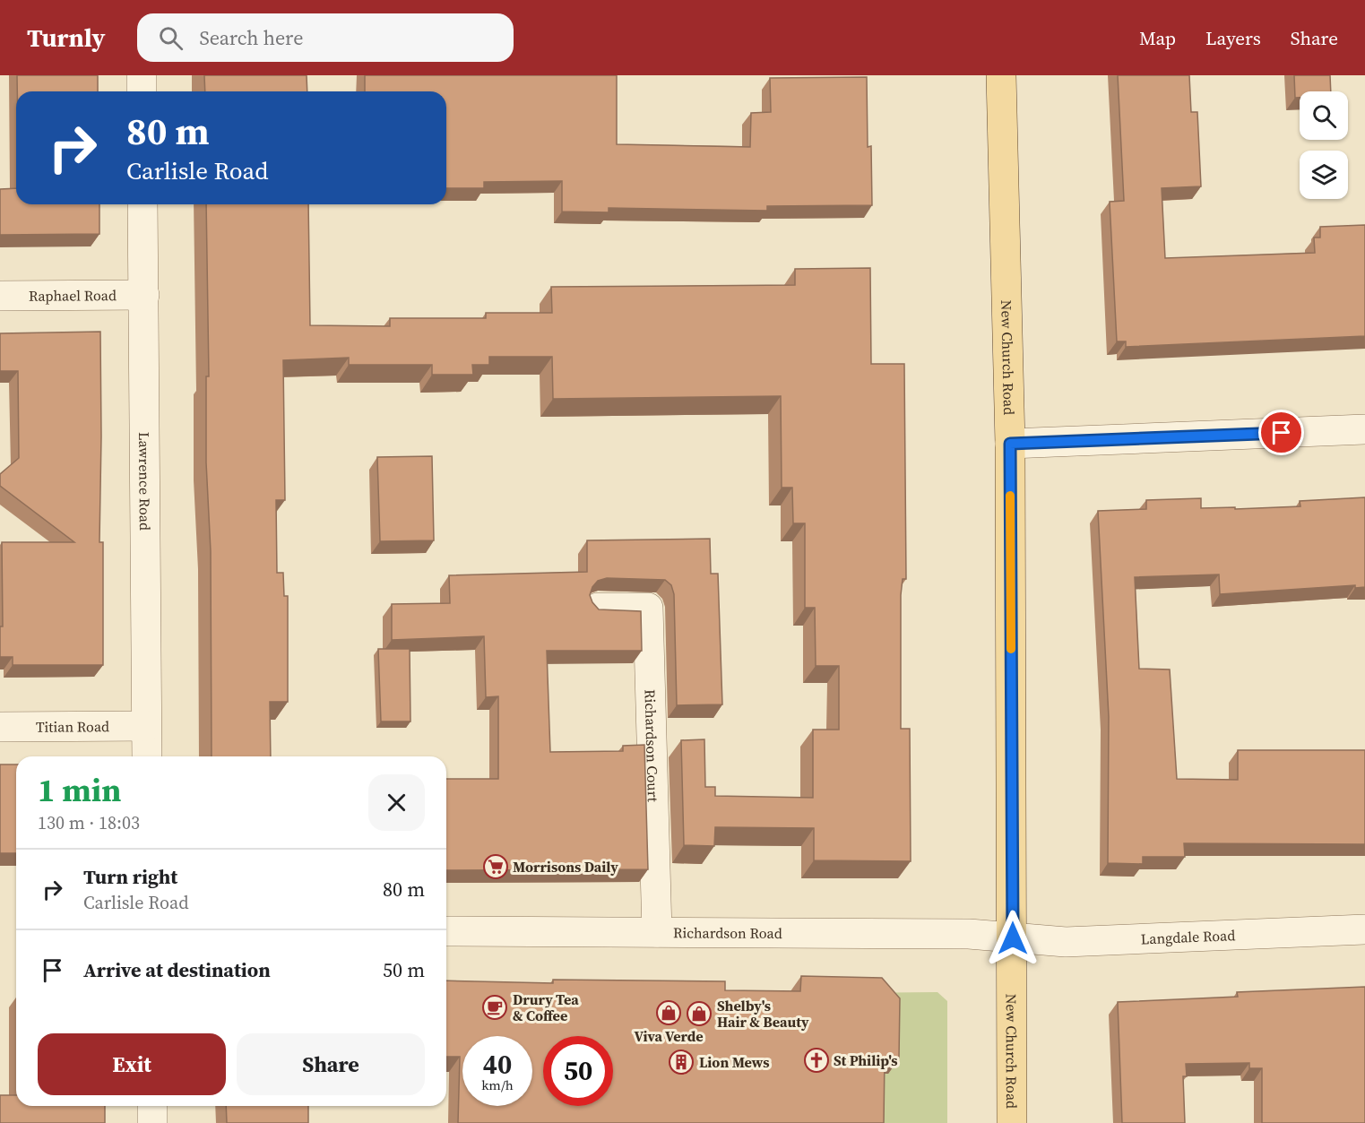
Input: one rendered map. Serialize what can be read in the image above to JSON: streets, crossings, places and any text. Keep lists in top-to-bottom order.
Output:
{
  "streets": {
    "main road": ["New Church Road"],
    "street": [
      "Raphael Road",
      "Lawrence Road",
      "Titian Road",
      "Richardson Court",
      "Richardson Road",
      "Langdale Road"
    ]
  },
  "crossings": [
    ["Raphael Road", "Lawrence Road"],
    ["New Church Road", "Richardson Road"],
    ["New Church Road", "Langdale Road"],
    ["Lawrence Road", "Titian Road"],
    ["Richardson Court", "Richardson Road"],
    ["Richardson Road", "Langdale Road"]
  ],
  "places": {
    "supermarket": ["Morrisons Daily"],
    "cafe": ["Drury Tea & Coffee"],
    "shop": ["Viva Verde", "Shelby's Hair & Beauty"],
    "church": ["St Philip's"],
    "building": ["Lion Mews"]
  },
  "page": {
    "header": "Turnly",
    "search": "Search here",
    "nav": ["Map", "Layers", "Share"],
    "turn": ["80 m", "Carlisle Road"],
    "heading": ["1 min", "130 m · 18:03"],
    "list": [
      {
        "name": "Turn right",
        "note": "Carlisle Road",
        "value": "80 m"
      },
      {
        "name": "Arrive at destination",
        "value": "50 m"
      }
    ],
    "buttons": ["Exit", "Share"],
    "speed": "40 km/h",
    "limit": "50"
  }
}
